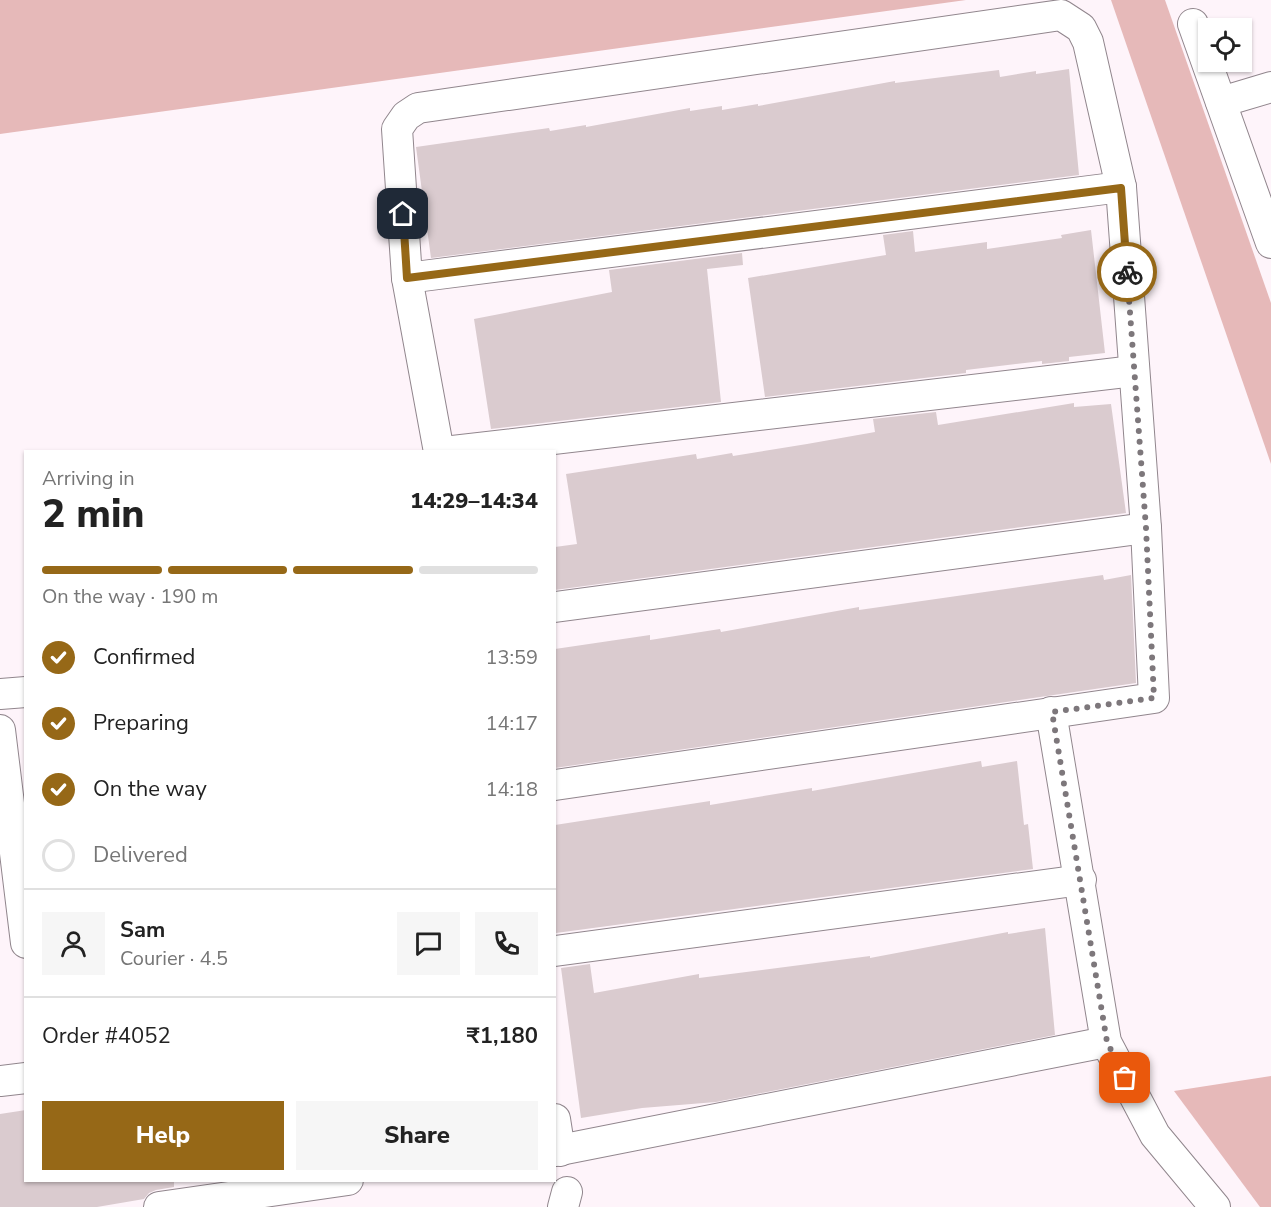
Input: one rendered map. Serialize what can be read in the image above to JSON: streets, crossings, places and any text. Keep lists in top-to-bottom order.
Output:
{
  "page": {
    "heading": ["2 min", "Arriving in", "14:29–14:34"],
    "panel": [
      "Sam",
      "Courier · 4.5",
      "Order #4052",
      "₹1,180"
    ],
    "bar": "On the way · 190 m",
    "list": [
      ["Confirmed", "13:59"],
      ["Preparing", "14:17"],
      ["On the way", "14:18"],
      "Delivered"
    ],
    "buttons": ["Help", "Share"]
  }
}
